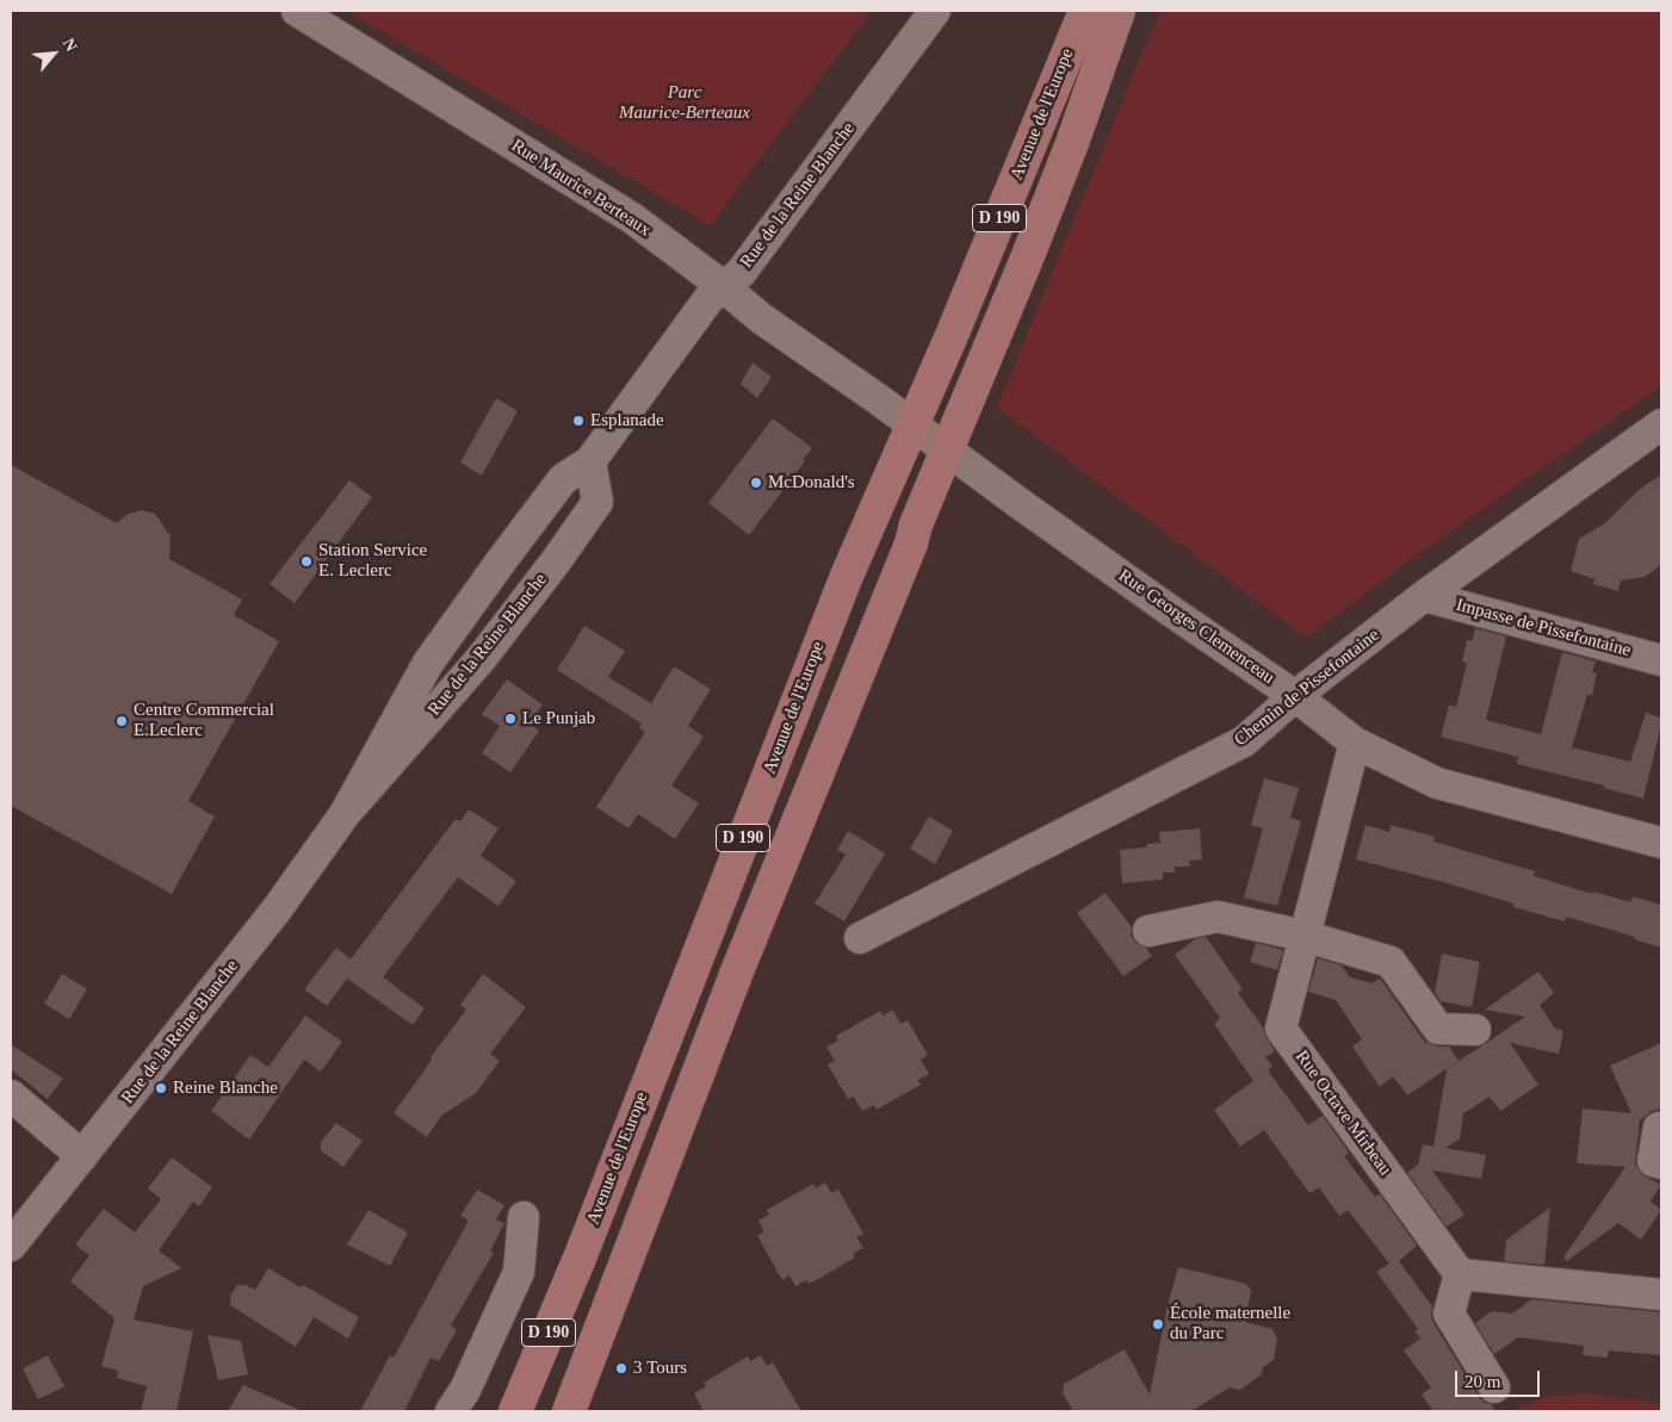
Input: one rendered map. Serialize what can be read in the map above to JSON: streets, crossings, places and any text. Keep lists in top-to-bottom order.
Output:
{
  "streets": {
    "main road": ["Avenue de l'Europe", "D 190"],
    "street": [
      "Rue Maurice Berteaux",
      "Rue de la Reine Blanche",
      "Rue Georges Clemenceau",
      "Impasse de Pissefontaine",
      "Chemin de Pissefontaine",
      "Rue Octave Mirbeau"
    ]
  },
  "crossings": [
    ["Avenue de l'Europe", "Rue Maurice Berteaux"],
    ["Avenue de l'Europe", "Rue Georges Clemenceau"],
    ["Rue Maurice Berteaux", "Rue de la Reine Blanche"],
    ["Rue Maurice Berteaux", "Rue Georges Clemenceau"],
    ["Rue Georges Clemenceau", "Chemin de Pissefontaine"],
    ["Rue Georges Clemenceau", "Rue Octave Mirbeau"],
    ["Impasse de Pissefontaine", "Chemin de Pissefontaine"]
  ],
  "parks": ["Parc Maurice-Berteaux"],
  "places": [
    "Esplanade",
    "McDonald's",
    "Station Service E. Leclerc",
    "Le Punjab",
    "Centre Commercial E.Leclerc",
    "Reine Blanche",
    "École maternelle du Parc",
    "3 Tours"
  ],
  "scale_bar": "20 m",
  "north": "top right"
}
